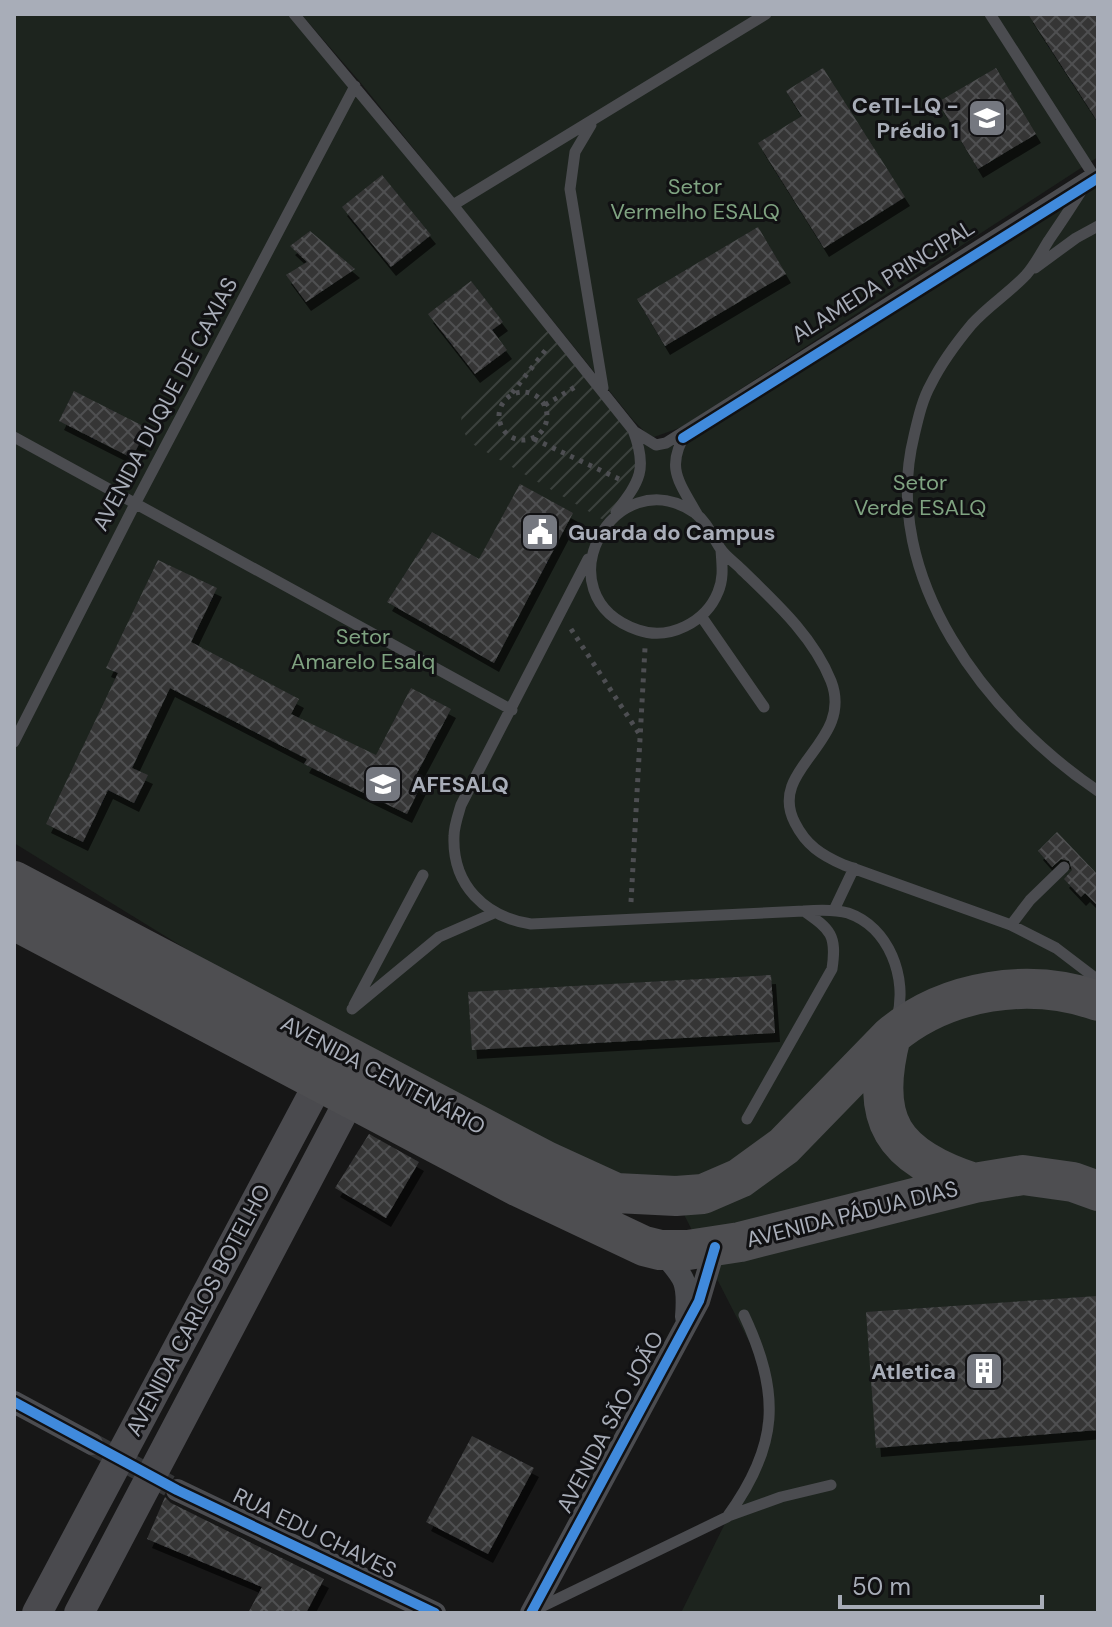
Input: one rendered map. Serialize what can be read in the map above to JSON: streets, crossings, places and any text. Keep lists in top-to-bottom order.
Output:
{
  "streets": {
    "highway": ["AVENIDA CENTENÁRIO", "AVENIDA PÁDUA DIAS"],
    "main road": ["AVENIDA CARLOS BOTELHO"],
    "street": ["AVENIDA SÃO JOÃO", "RUA EDU CHAVES"],
    "lane": ["ALAMEDA PRINCIPAL", "AVENIDA DUQUE DE CAXIAS"]
  },
  "crossings": [
    ["AVENIDA CENTENÁRIO", "AVENIDA PÁDUA DIAS"],
    ["AVENIDA CENTENÁRIO", "AVENIDA CARLOS BOTELHO"],
    ["AVENIDA PÁDUA DIAS", "AVENIDA CARLOS BOTELHO"],
    ["AVENIDA PÁDUA DIAS", "AVENIDA SÃO JOÃO"]
  ],
  "parks": ["Setor Vermelho ESALQ", "Setor Verde ESALQ", "Setor Amarelo Esalq"],
  "places": {
    "school or university": ["CeTI-LQ - Prédio 1", "AFESALQ"],
    "public building": ["Guarda do Campus"],
    "building": ["Atletica"]
  },
  "scale_bar": "50 m"
}
